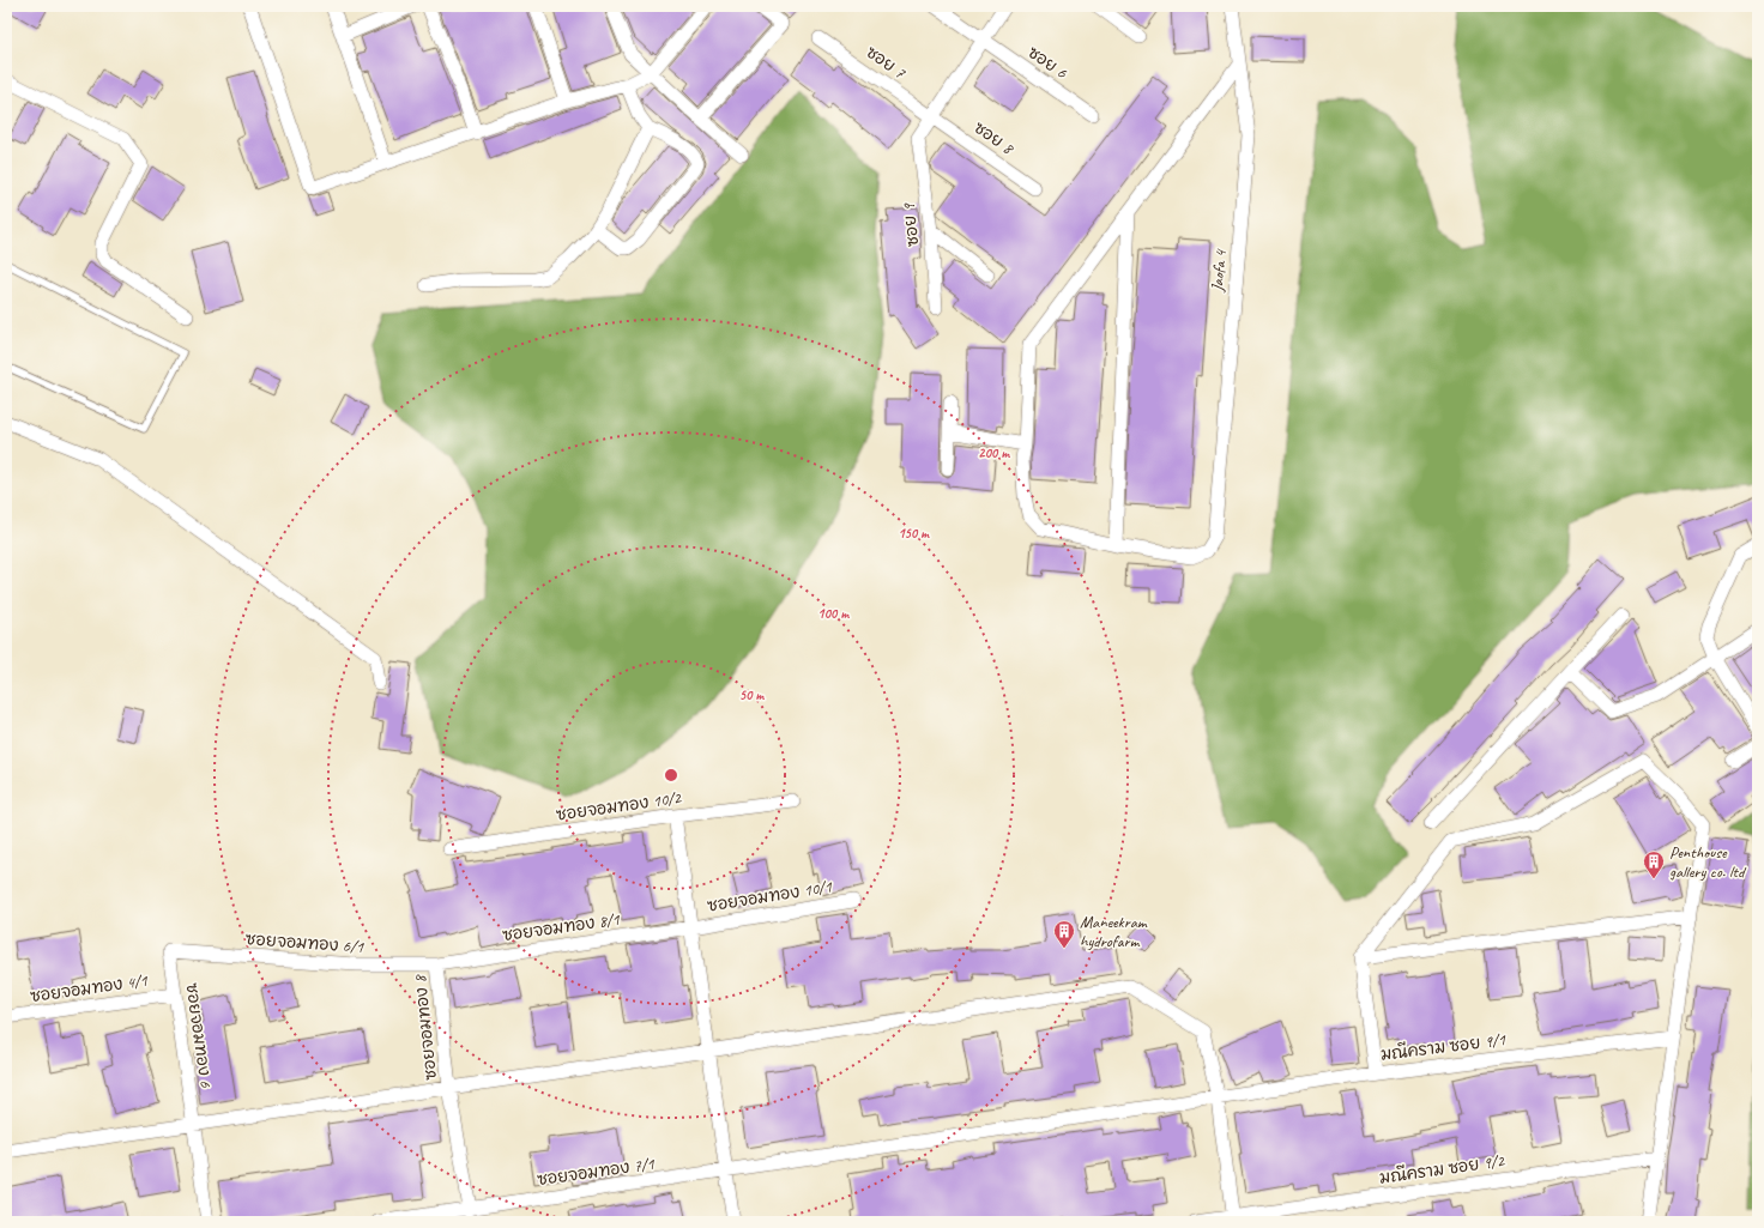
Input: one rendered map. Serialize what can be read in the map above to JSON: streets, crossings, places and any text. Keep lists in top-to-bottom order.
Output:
{
  "streets": {
    "street": [
      "ซอย 7",
      "ซอย 6",
      "ซอย 8",
      "ซอย 9",
      "Jaofa 4",
      "ซอยจอมทอง 10/2",
      "ซอยจอมทอง 10/1",
      "ซอยจอมทอง 8/1",
      "ซอยจอมทอง 6/1",
      "ซอยจอมทอง 4/1",
      "ซอยจอมทอง 8",
      "ซอยจอมทอง 6",
      "มณีคราม ซอย 9/1",
      "มณีคราม ซอย 9/2",
      "ซอยจอมทอง 7/1"
    ]
  },
  "crossings": [
    ["ซอย 7", "ซอย 8"],
    ["ซอย 7", "ซอย 9"],
    ["ซอย 8", "ซอย 9"],
    ["ซอยจอมทอง 10/1", "ซอยจอมทอง 8/1"],
    ["ซอยจอมทอง 8/1", "ซอยจอมทอง 6/1"],
    ["ซอยจอมทอง 8/1", "ซอยจอมทอง 8"],
    ["ซอยจอมทอง 6/1", "ซอยจอมทอง 8"],
    ["ซอยจอมทอง 6/1", "ซอยจอมทอง 6"],
    ["ซอยจอมทอง 4/1", "ซอยจอมทอง 6"],
    ["ซอยจอมทอง 8", "ซอยจอมทอง 7/1"],
    ["มณีคราม ซอย 9/1", "ซอยจอมทอง 7/1"]
  ],
  "places": {
    "building": ["Penthouse gallery co. ltd", "Maneekram hydrofarm"]
  },
  "rings": [
    "200 m",
    "150 m",
    "100 m",
    "50 m"
  ]
}
